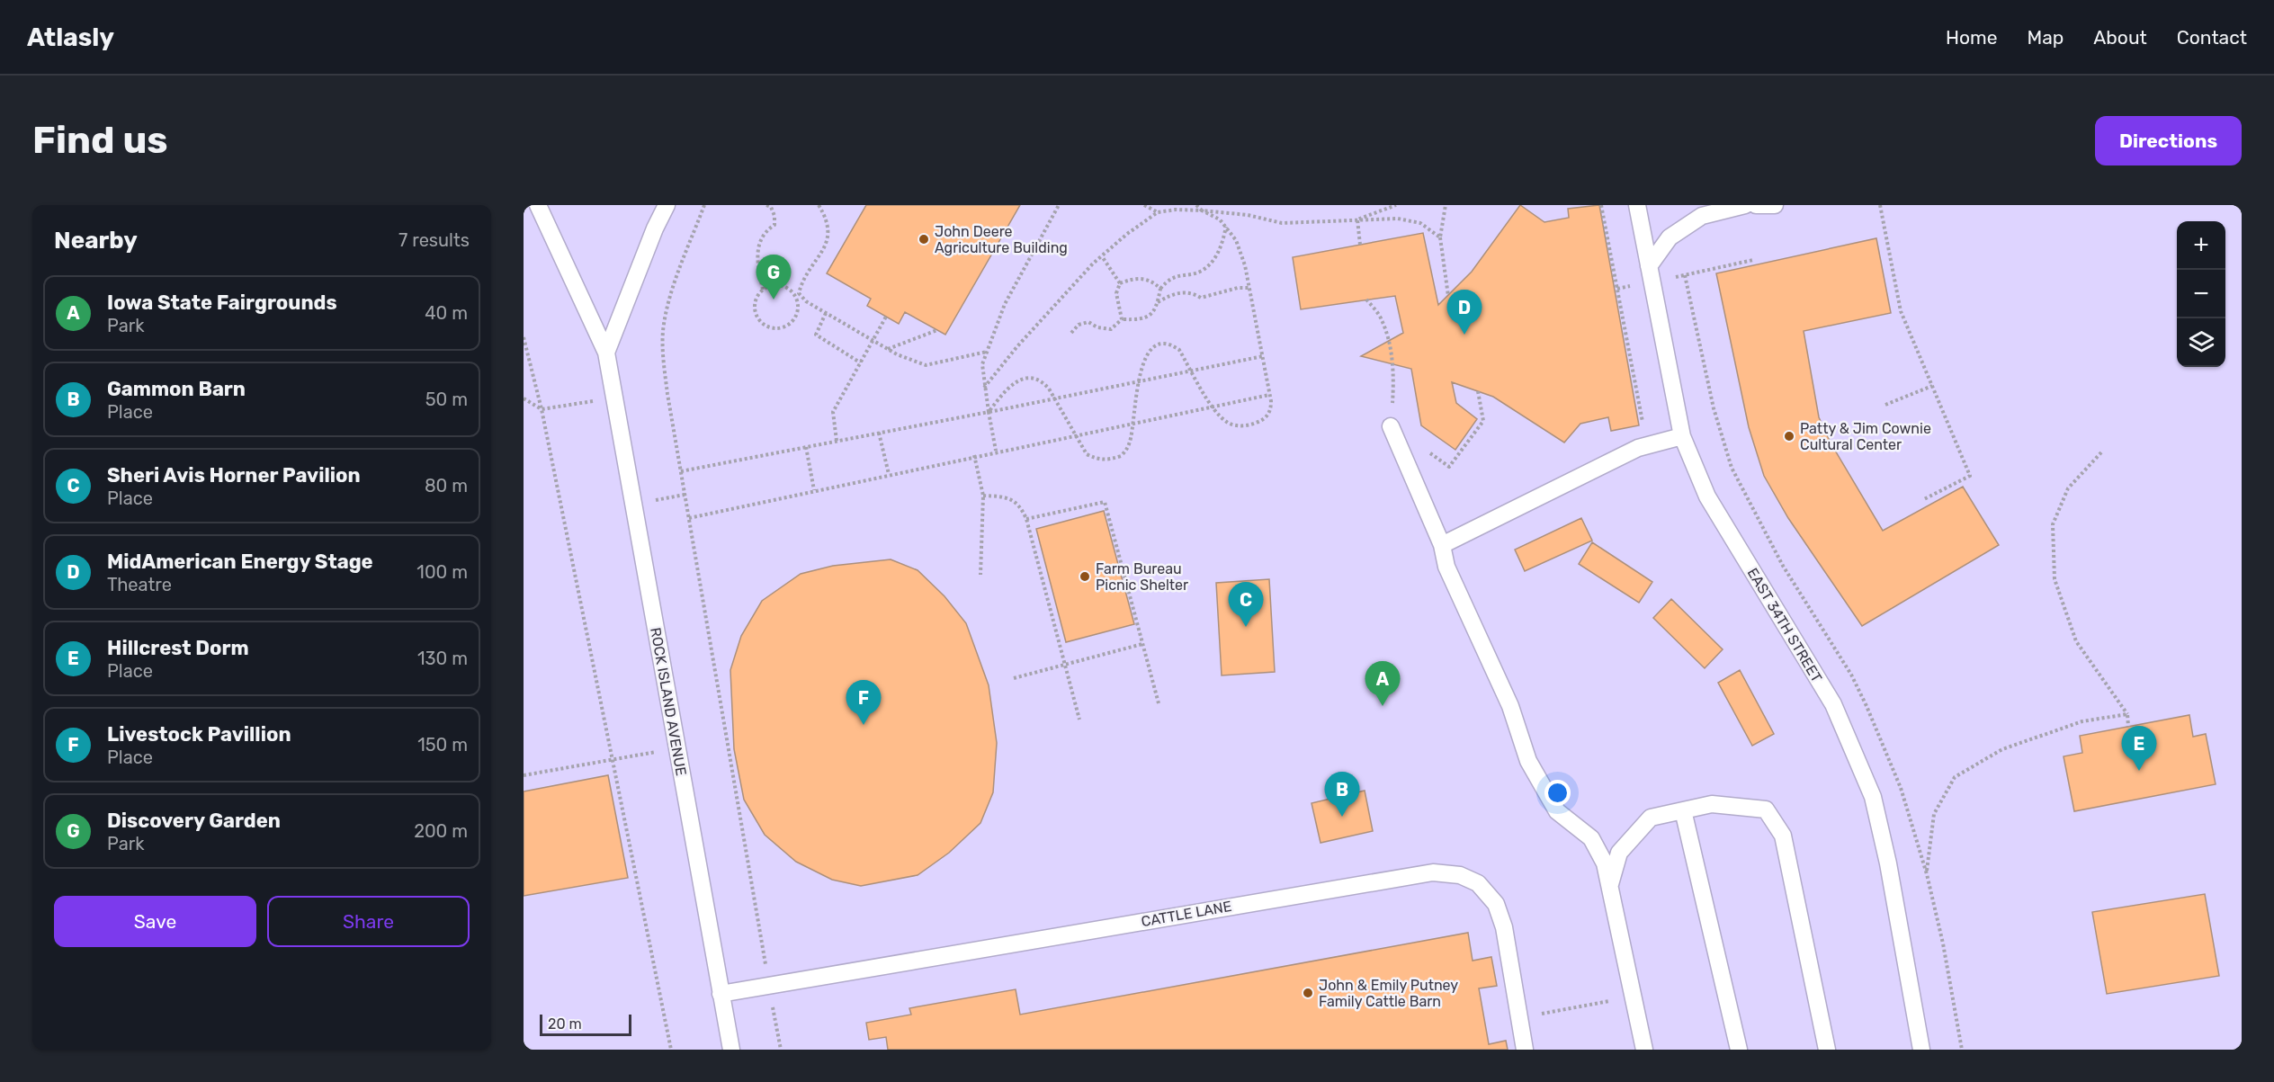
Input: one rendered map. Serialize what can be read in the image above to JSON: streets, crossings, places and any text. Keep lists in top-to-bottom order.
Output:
{
  "streets": {
    "lane": ["EAST 34TH STREET", "ROCK ISLAND AVENUE", "CATTLE LANE"]
  },
  "crossings": [
    ["ROCK ISLAND AVENUE", "CATTLE LANE"]
  ],
  "places": [
    "John Deere Agriculture Building",
    "Patty & Jim Cownie Cultural Center",
    "Farm Bureau Picnic Shelter",
    "John & Emily Putney Family Cattle Barn"
  ],
  "scale_bar": "20 m",
  "page": {
    "header": "Atlasly",
    "nav": [
      "Home",
      "Map",
      "About",
      "Contact"
    ],
    "buttons": [
      "Directions",
      ["Save", "Share"]
    ],
    "title": "Find us",
    "heading": ["Nearby", "7 results"],
    "map_buttons": ["+", "−"],
    "pins": [
      "G",
      "D",
      "C",
      "A",
      "F",
      "E",
      "B"
    ],
    "list": [
      {
        "mark": "A",
        "name": "Iowa State Fairgrounds",
        "note": "Park",
        "value": "40 m"
      },
      {
        "mark": "B",
        "name": "Gammon Barn",
        "note": "Place",
        "value": "50 m"
      },
      {
        "mark": "C",
        "name": "Sheri Avis Horner Pavilion",
        "note": "Place",
        "value": "80 m"
      },
      {
        "mark": "D",
        "name": "MidAmerican Energy Stage",
        "note": "Theatre",
        "value": "100 m"
      },
      {
        "mark": "E",
        "name": "Hillcrest Dorm",
        "note": "Place",
        "value": "130 m"
      },
      {
        "mark": "F",
        "name": "Livestock Pavillion",
        "note": "Place",
        "value": "150 m"
      },
      {
        "mark": "G",
        "name": "Discovery Garden",
        "note": "Park",
        "value": "200 m"
      }
    ],
    "scale": "20 m"
  }
}
